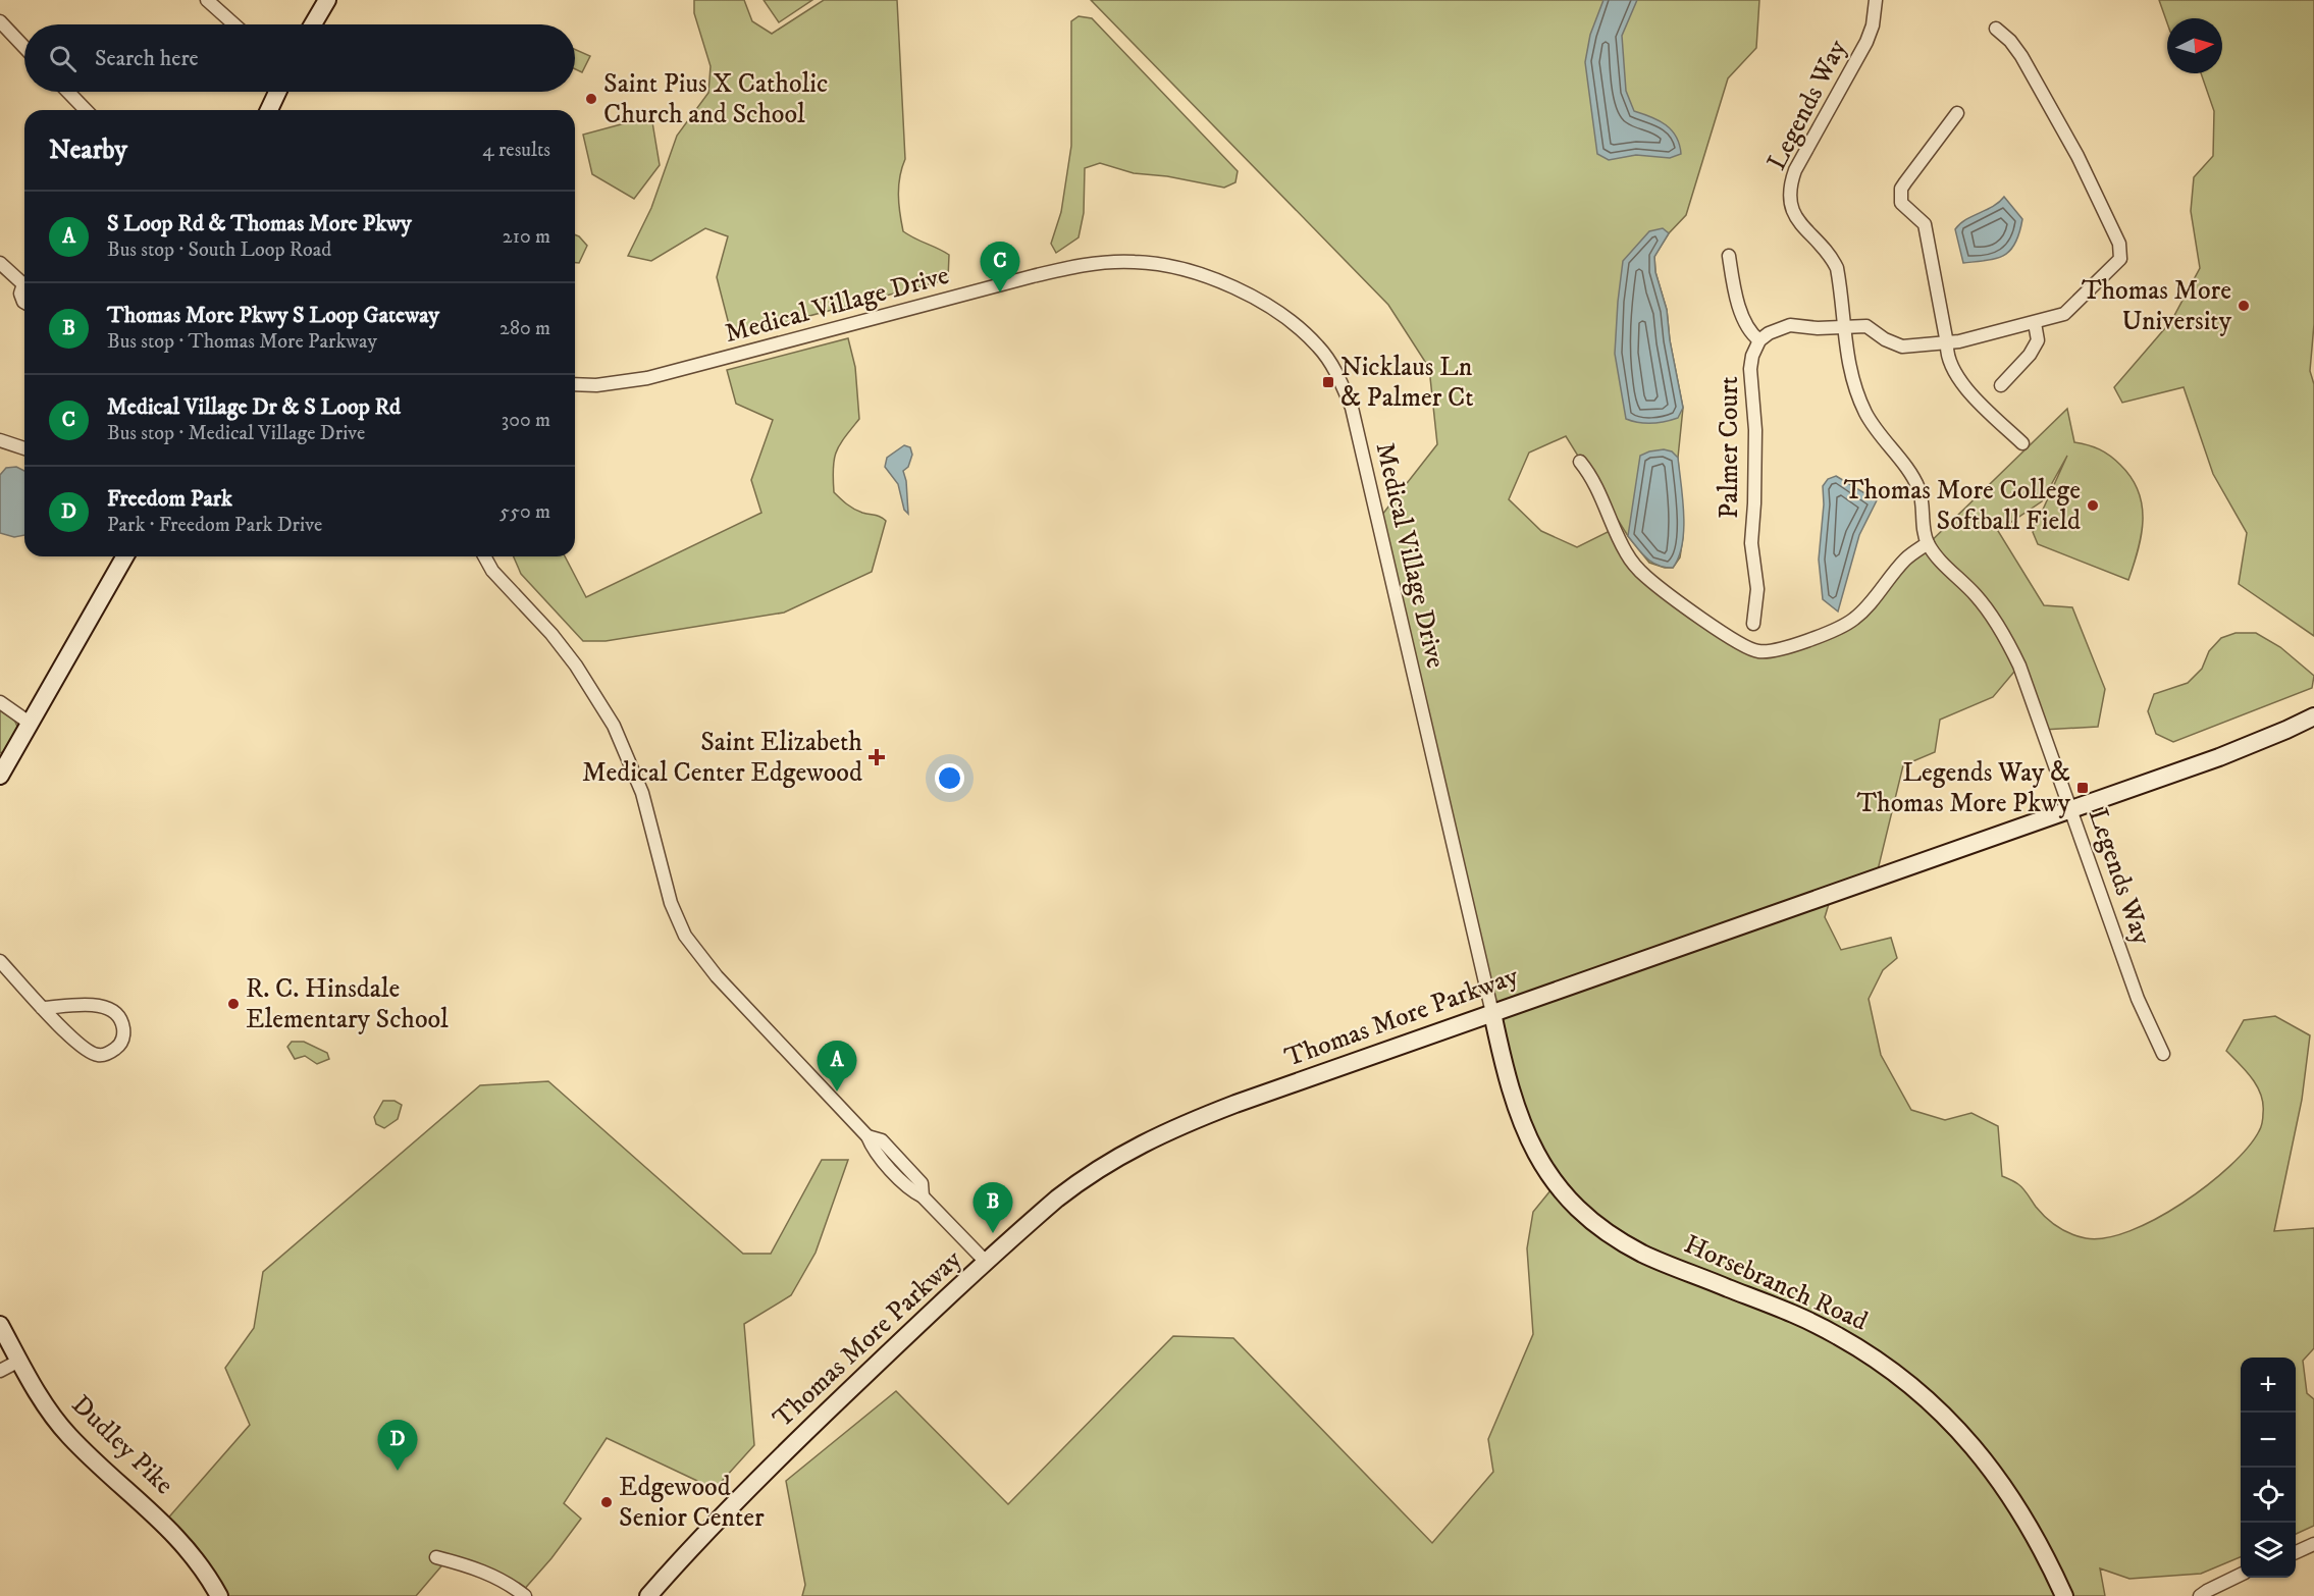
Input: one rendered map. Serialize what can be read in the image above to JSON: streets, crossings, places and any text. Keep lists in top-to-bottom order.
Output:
{
  "streets": {
    "street": [
      "Legends Way",
      "Medical Village Drive",
      "Palmer Court",
      "Thomas More Parkway",
      "Horsebranch Road",
      "Dudley Pike"
    ]
  },
  "crossings": [
    ["Legends Way", "Palmer Court"],
    ["Legends Way", "Thomas More Parkway"],
    ["Medical Village Drive", "Thomas More Parkway"],
    ["Medical Village Drive", "Horsebranch Road"],
    ["Thomas More Parkway", "Horsebranch Road"]
  ],
  "places": {
    "other": [
      "Saint Pius X Catholic Church and School",
      "Thomas More University",
      "Thomas More College Softball Field",
      "R. C. Hinsdale Elementary School",
      "Edgewood Senior Center"
    ],
    "transit": ["Nicklaus Ln & Palmer Ct", "Legends Way & Thomas More Pkwy"],
    "health": ["Saint Elizabeth Medical Center Edgewood"]
  },
  "north": "right",
  "page": {
    "search": "Search here",
    "heading": ["Nearby", "4 results"],
    "list": [
      {
        "mark": "A",
        "name": "S Loop Rd & Thomas More Pkwy",
        "note": "Bus stop · South Loop Road",
        "value": "210 m"
      },
      {
        "mark": "B",
        "name": "Thomas More Pkwy S Loop Gateway",
        "note": "Bus stop · Thomas More Parkway",
        "value": "280 m"
      },
      {
        "mark": "C",
        "name": "Medical Village Dr & S Loop Rd",
        "note": "Bus stop · Medical Village Drive",
        "value": "300 m"
      },
      {
        "mark": "D",
        "name": "Freedom Park",
        "note": "Park · Freedom Park Drive",
        "value": "550 m"
      }
    ],
    "pins": [
      "C",
      "A",
      "B",
      "D"
    ],
    "map_buttons": ["+", "−"]
  }
}
